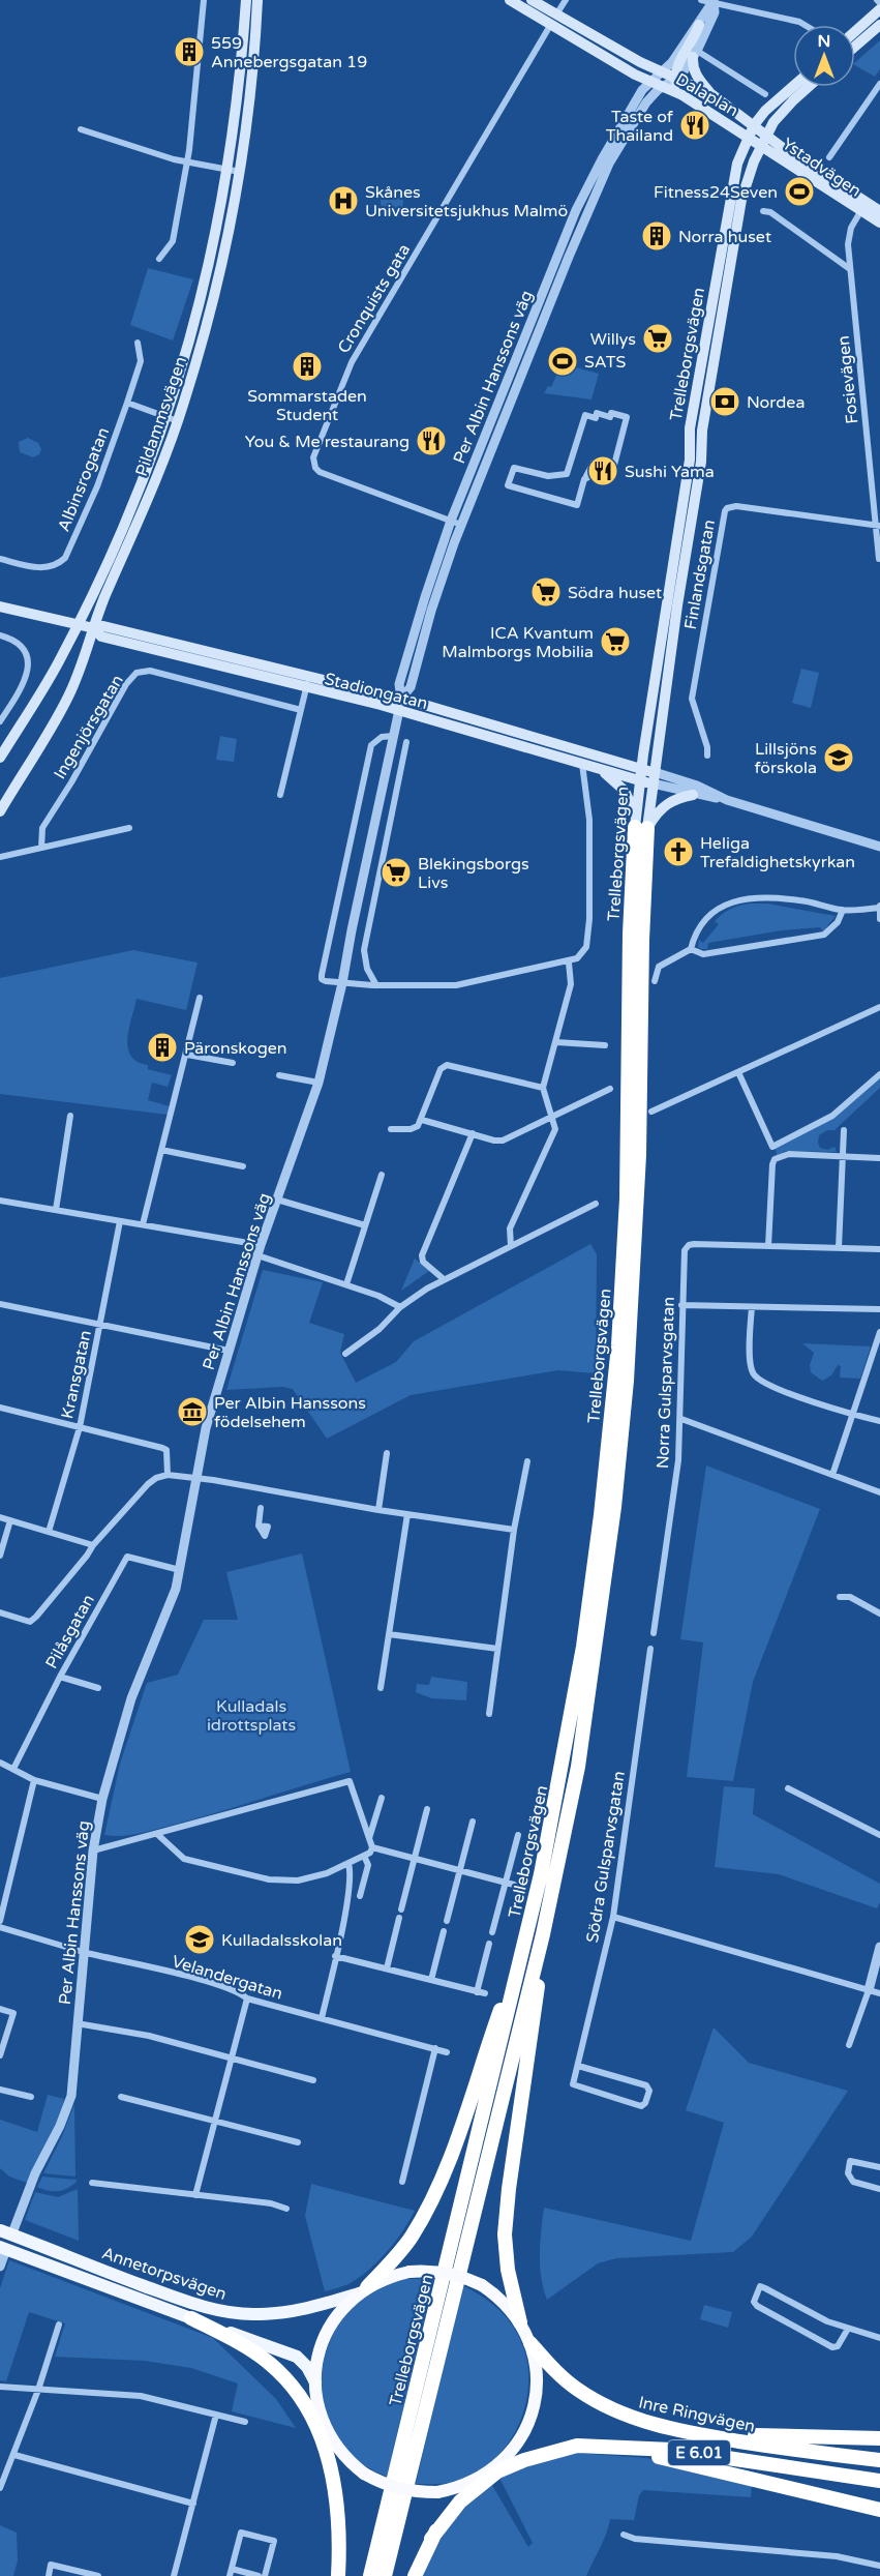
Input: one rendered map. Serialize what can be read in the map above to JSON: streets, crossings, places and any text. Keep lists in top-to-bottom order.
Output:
{
  "streets": {
    "highway": ["Trelleborgsvägen", "Inre Ringvägen", "E 6.01"],
    "main road": [
      "Dalaplan",
      "Ystadvägen",
      "Pildammsvägen",
      "Stadiongatan",
      "Annetorpsvägen"
    ],
    "street": [
      "Cronquists gata",
      "Per Albin Hanssons väg",
      "Fosievägen",
      "Albinsrogatan",
      "Finlandsgatan",
      "Ingenjörsgatan",
      "Kransgatan",
      "Norra Gulsparvsgatan",
      "Pilåsgatan",
      "Södra Gulsparvsgatan",
      "Velandergatan"
    ]
  },
  "crossings": [
    ["Dalaplan", "Ystadvägen"],
    ["Dalaplan", "Trelleborgsvägen"],
    ["Dalaplan", "Per Albin Hanssons väg"],
    ["Ystadvägen", "Trelleborgsvägen"],
    ["Ystadvägen", "Fosievägen"],
    ["Cronquists gata", "Per Albin Hanssons väg"],
    ["Trelleborgsvägen", "Stadiongatan"],
    ["Per Albin Hanssons väg", "Stadiongatan"],
    ["Per Albin Hanssons väg", "Pilåsgatan"],
    ["Per Albin Hanssons väg", "Velandergatan"],
    ["Fosievägen", "Finlandsgatan"],
    ["Pildammsvägen", "Stadiongatan"],
    ["Annetorpsvägen", "Inre Ringvägen"],
    ["Inre Ringvägen", "E 6.01"]
  ],
  "parks": ["Kulladals idrottsplats"],
  "places": {
    "building": [
      "559 Annebergsgatan 19",
      "Norra huset",
      "Sommarstaden Student",
      "Päronskogen"
    ],
    "restaurant": ["Taste of Thailand", "You & Me restaurang", "Sushi Yama"],
    "sports": ["Fitness24Seven", "SATS"],
    "hospital": ["Skånes Universitetsjukhus Malmö"],
    "supermarket": [
      "Willys",
      "Södra huset",
      "ICA Kvantum Malmborgs Mobilia",
      "Blekingsborgs Livs"
    ],
    "bank": ["Nordea"],
    "school or university": ["Lillsjöns förskola", "Kulladalsskolan"],
    "church": ["Heliga Trefaldighetskyrkan"],
    "museum": ["Per Albin Hanssons födelsehem"]
  },
  "north": "top"
}
